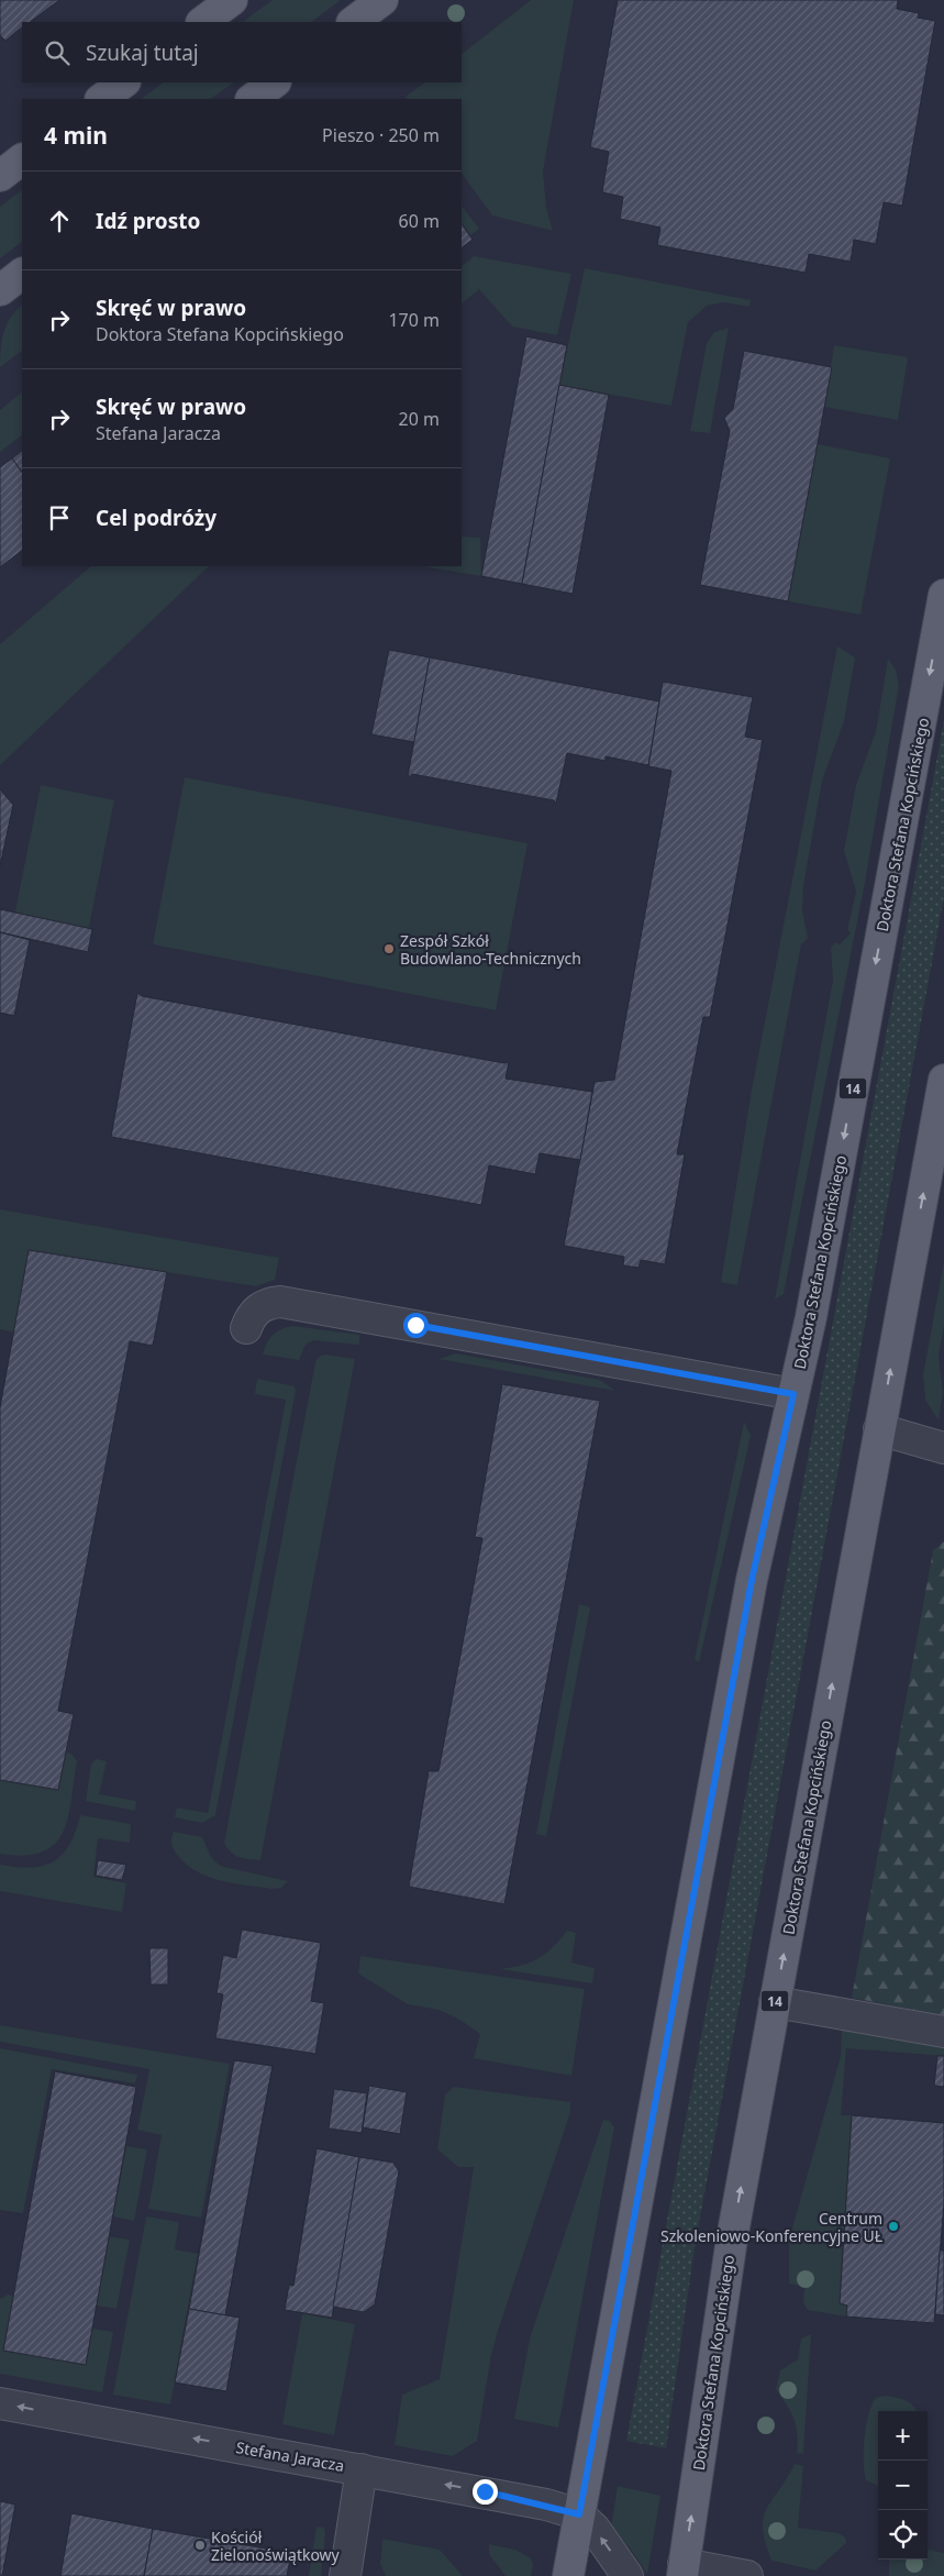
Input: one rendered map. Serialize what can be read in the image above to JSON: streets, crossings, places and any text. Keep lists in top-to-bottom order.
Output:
{
  "streets": {
    "main road": ["Doktora Stefana Kopcińskiego", "14"],
    "street": ["Stefana Jaracza"]
  },
  "crossings": [
    ["Doktora Stefana Kopcińskiego", "Stefana Jaracza"]
  ],
  "one_way": ["Stefana Jaracza"],
  "places": ["Zespół Szkół Budowlano-Technicznych", "Centrum Szkoleniowo-Konferencyjne UŁ", "Kościół Zielonoświątkowy"],
  "page": {
    "search": "Szukaj tutaj",
    "heading": ["4 min", "Pieszo · 250 m"],
    "list": [
      ["Idź prosto", "60 m"],
      ["Skręć w prawo", "Doktora Stefana Kopcińskiego", "170 m"],
      ["Skręć w prawo", "Stefana Jaracza", "20 m"],
      "Cel podróży"
    ],
    "map_buttons": ["+", "−"]
  }
}
